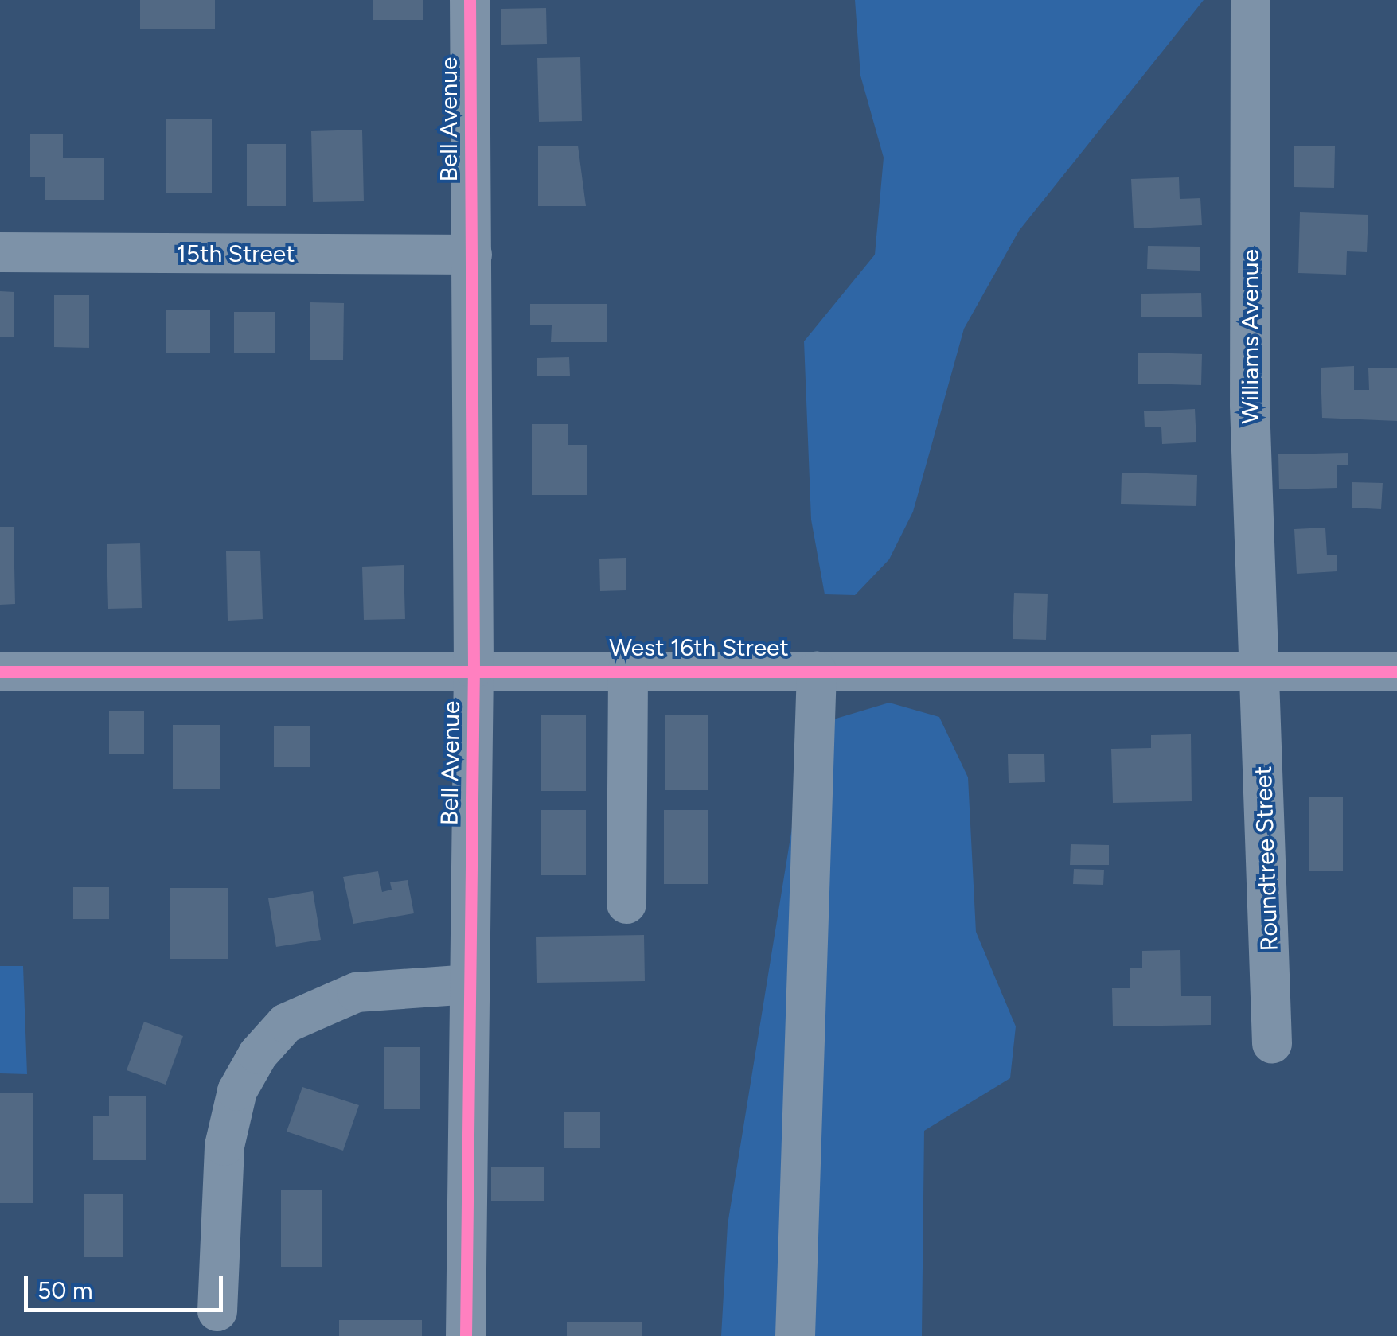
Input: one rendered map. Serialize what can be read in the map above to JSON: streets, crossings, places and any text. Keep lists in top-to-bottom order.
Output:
{
  "streets": {
    "street": [
      "Bell Avenue",
      "15th Street",
      "Williams Avenue",
      "West 16th Street",
      "Roundtree Street"
    ]
  },
  "crossings": [
    ["Bell Avenue", "15th Street"],
    ["Bell Avenue", "West 16th Street"],
    ["Williams Avenue", "West 16th Street"],
    ["Williams Avenue", "Roundtree Street"],
    ["West 16th Street", "Roundtree Street"]
  ],
  "scale_bar": "50 m"
}
